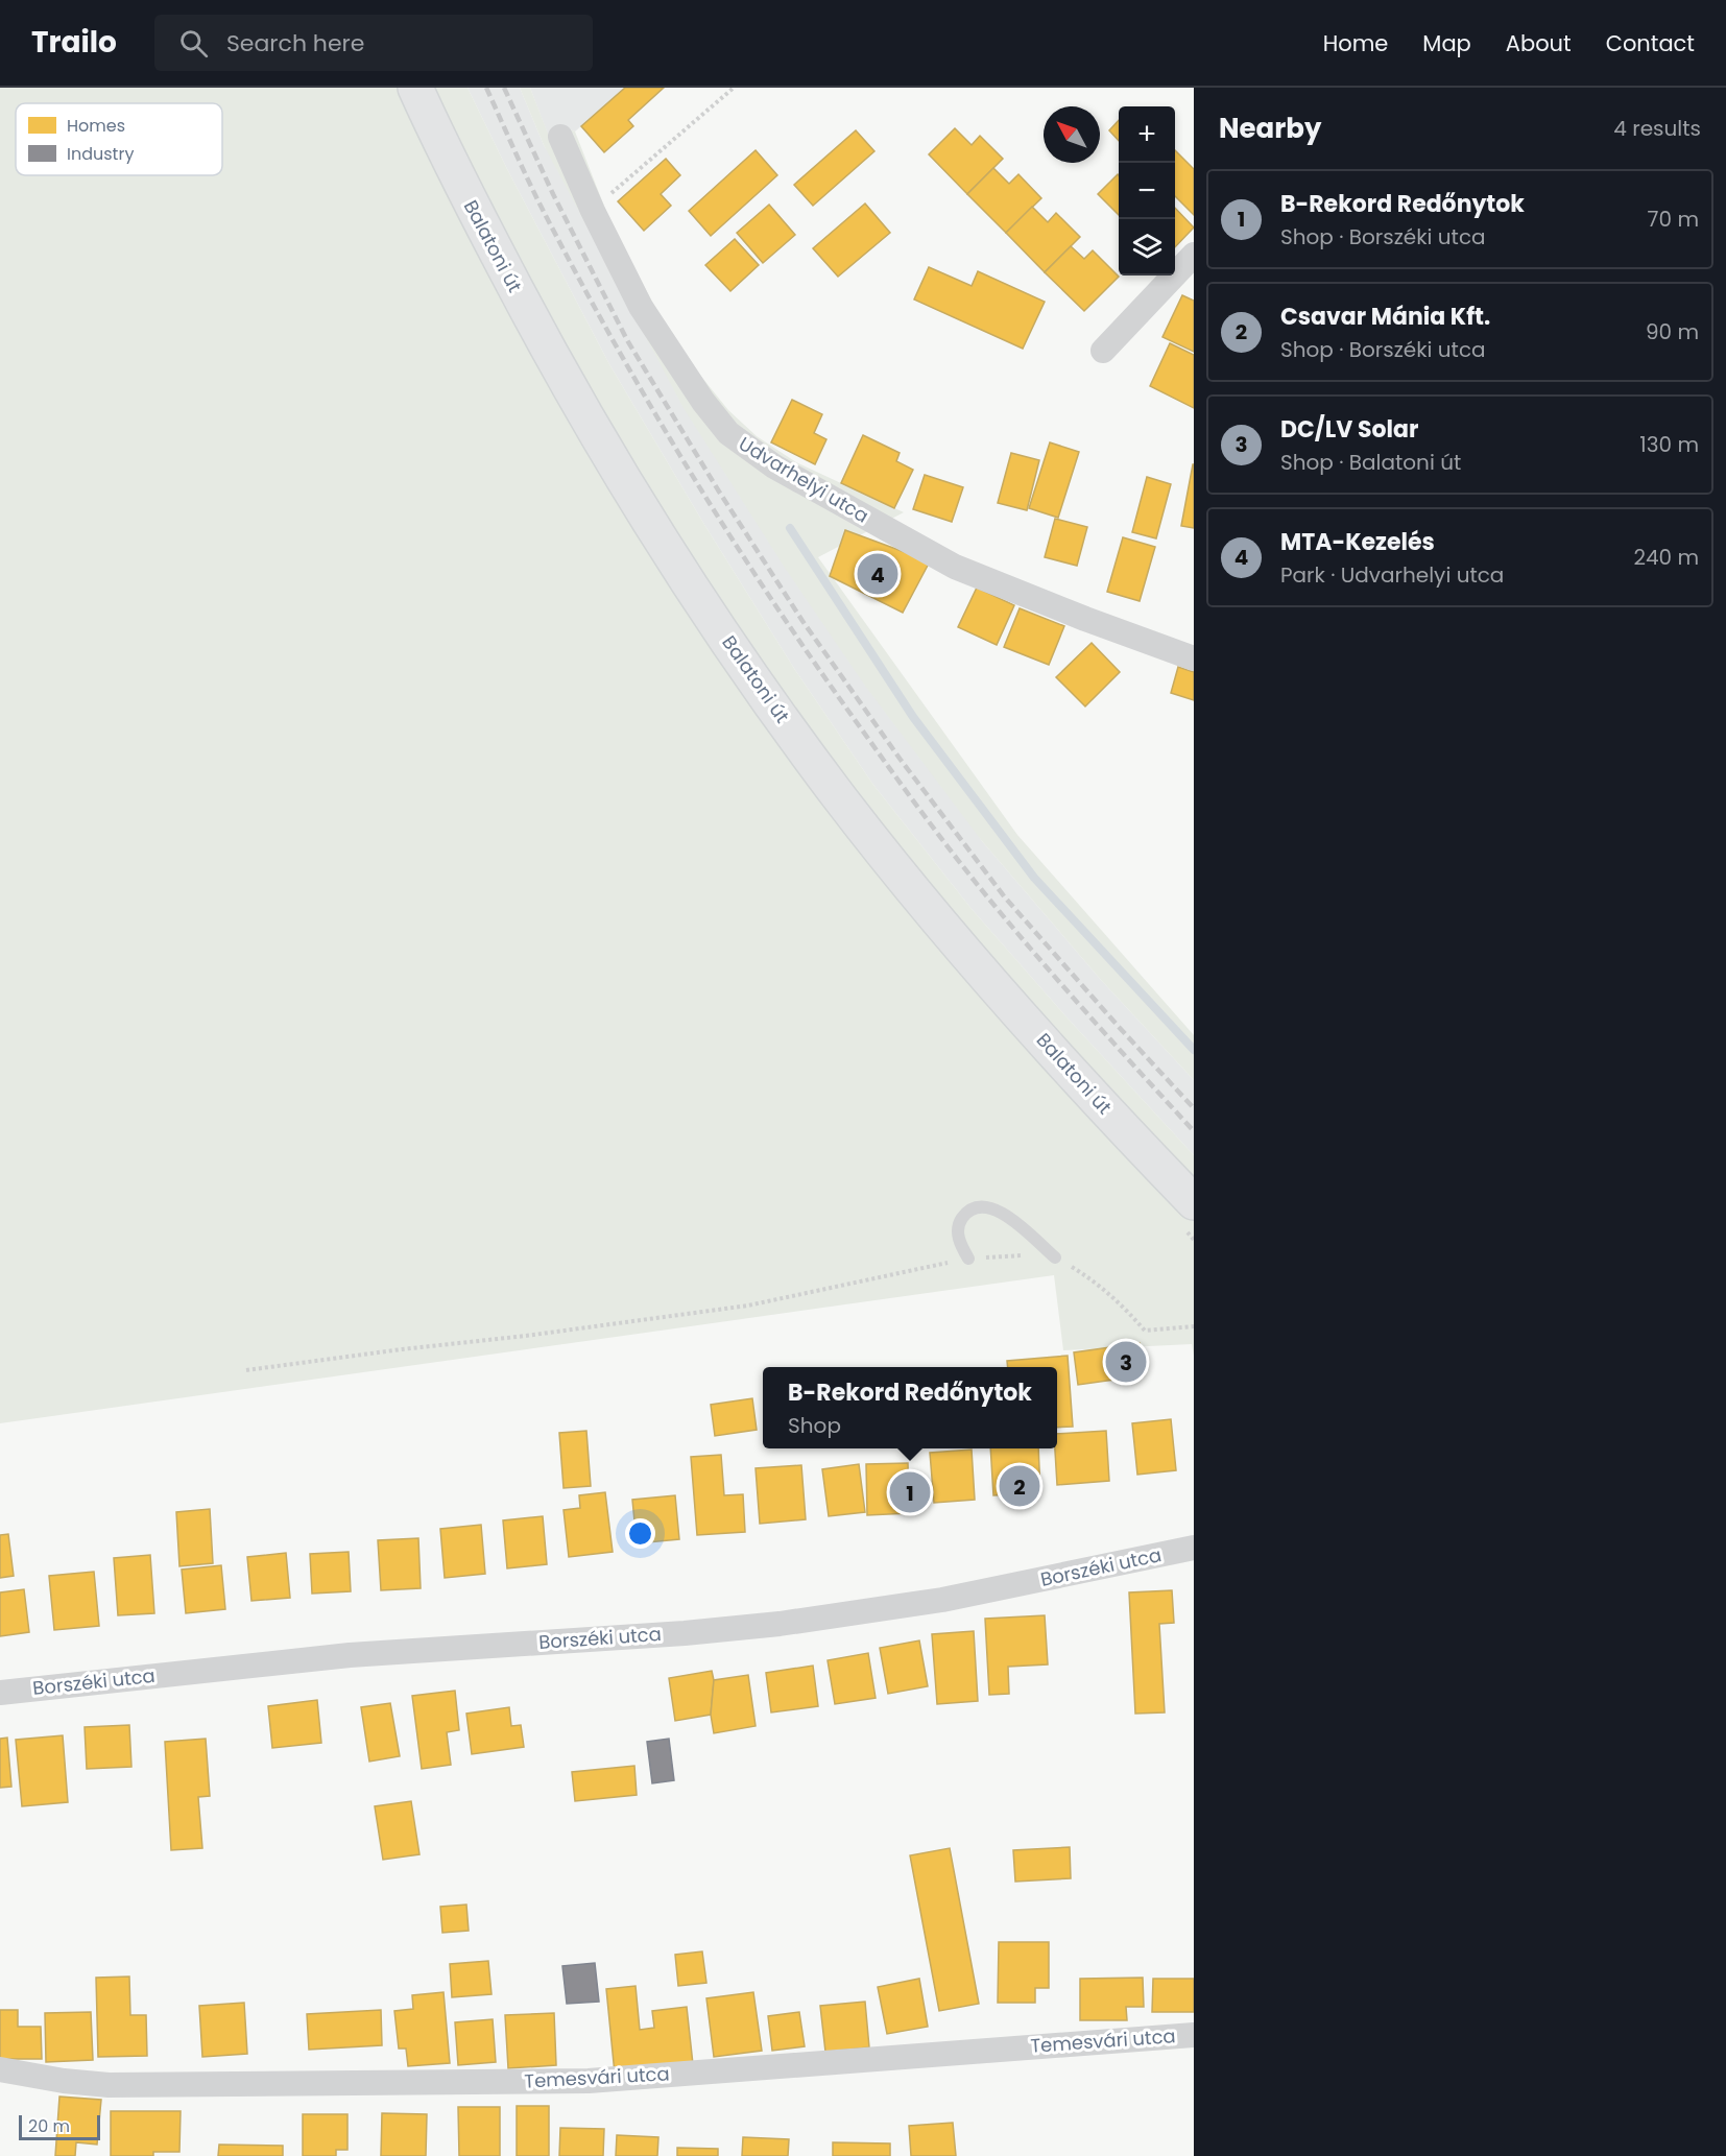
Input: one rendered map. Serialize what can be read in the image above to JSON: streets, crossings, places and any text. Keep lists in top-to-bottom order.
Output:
{
  "streets": {
    "main road": ["Balatoni út"],
    "street": ["Udvarhelyi utca", "Borszéki utca", "Temesvári utca"]
  },
  "legend": ["Homes", "Industry"],
  "scale_bar": "20 m",
  "north": "top left",
  "page": {
    "header": "Trailo",
    "search": "Search here",
    "nav": [
      "Home",
      "Map",
      "About",
      "Contact"
    ],
    "heading": ["Nearby", "4 results"],
    "map_buttons": ["+", "−"],
    "list": [
      {
        "mark": "1",
        "name": "B-Rekord Redőnytok",
        "note": "Shop · Borszéki utca",
        "value": "70 m"
      },
      {
        "mark": "2",
        "name": "Csavar Mánia Kft.",
        "note": "Shop · Borszéki utca",
        "value": "90 m"
      },
      {
        "mark": "3",
        "name": "DC/LV Solar",
        "note": "Shop · Balatoni út",
        "value": "130 m"
      },
      {
        "mark": "4",
        "name": "MTA-Kezelés",
        "note": "Park · Udvarhelyi utca",
        "value": "240 m"
      }
    ],
    "pins": [
      "4",
      "3",
      "2",
      "1"
    ],
    "popup": ["B-Rekord Redőnytok", "Shop"],
    "scale": "20 m"
  }
}
